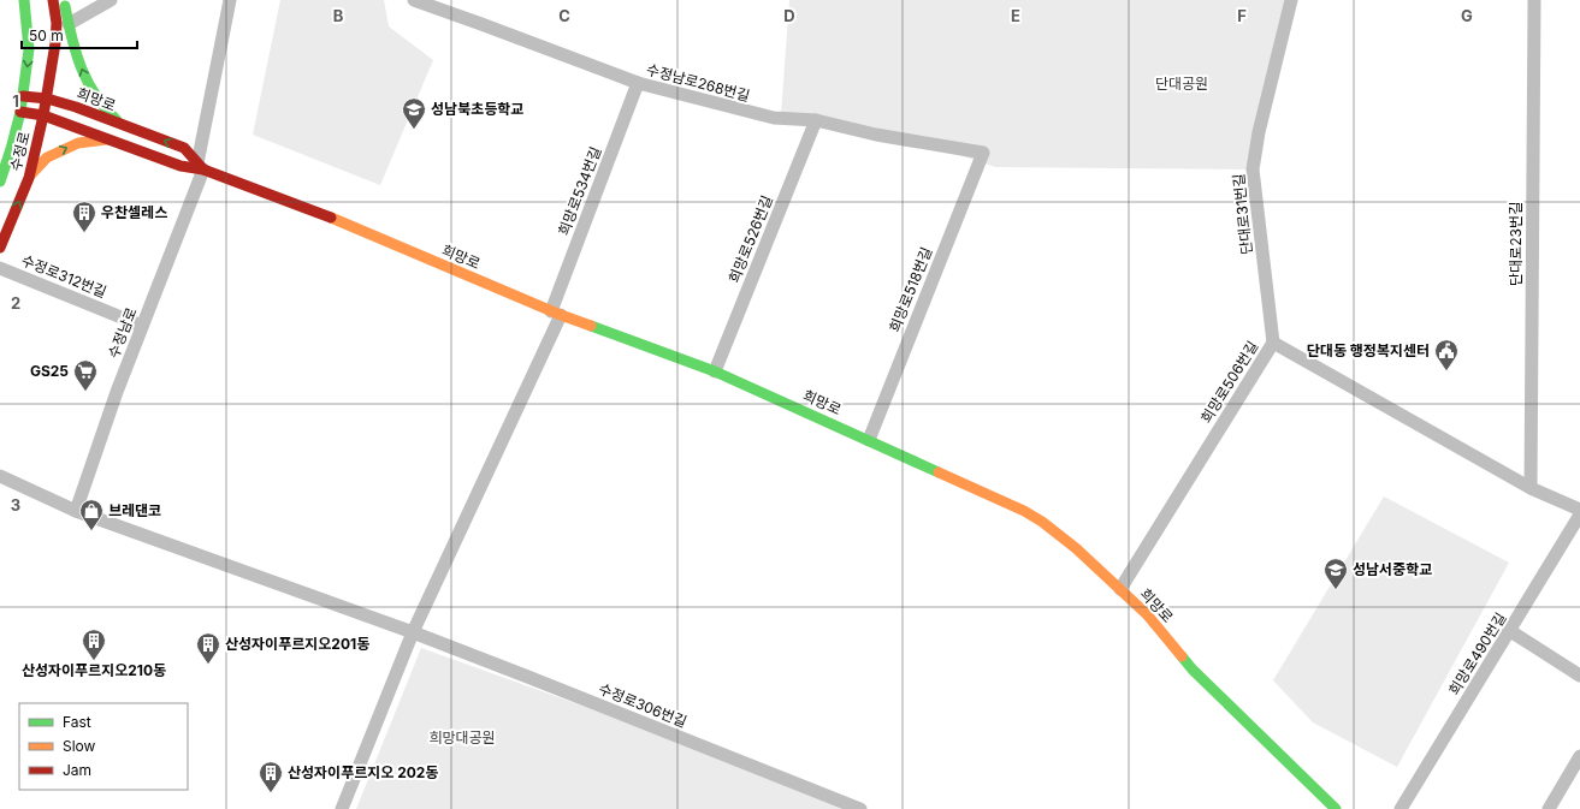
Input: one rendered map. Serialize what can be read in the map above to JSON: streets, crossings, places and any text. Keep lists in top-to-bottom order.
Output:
{
  "streets": {
    "main road": ["희망로", "수정로"],
    "street": [
      "수정남로268번길",
      "희망로534번길",
      "단대로31번길",
      "희망로526번길",
      "단대로23번길",
      "수정로312번길",
      "희망로518번길",
      "수정남로",
      "희망로506번길",
      "희망로490번길",
      "수정로306번길"
    ]
  },
  "crossings": [
    ["수정남로268번길", "희망로534번길"],
    ["수정남로268번길", "희망로526번길"],
    ["수정남로268번길", "희망로518번길"],
    ["희망로", "수정로"],
    ["희망로", "희망로534번길"],
    ["희망로", "희망로526번길"],
    ["희망로", "희망로518번길"],
    ["희망로", "수정남로"],
    ["희망로", "희망로506번길"],
    ["희망로534번길", "수정로306번길"],
    ["단대로31번길", "희망로506번길"],
    ["단대로23번길", "희망로506번길"],
    ["수정로312번길", "수정남로"],
    ["수정남로", "수정로306번길"]
  ],
  "parks": ["단대공원", "희망대공원"],
  "places": {
    "school or university": ["성남북초등학교", "성남서중학교"],
    "building": [
      "우찬셀레스",
      "산성자이푸르지오210동",
      "산성자이푸르지오201동",
      "산성자이푸르지오 202동"
    ],
    "public building": ["단대동 행정복지센터"],
    "supermarket": ["GS25"],
    "shop": ["브레댄코"]
  },
  "legend": ["Fast", "Slow", "Jam"],
  "scale_bar": "50 m",
  "grid": {
    "columns": [
      "B",
      "C",
      "D",
      "E",
      "F",
      "G"
    ],
    "rows": ["1", "2", "3"]
  }
}
